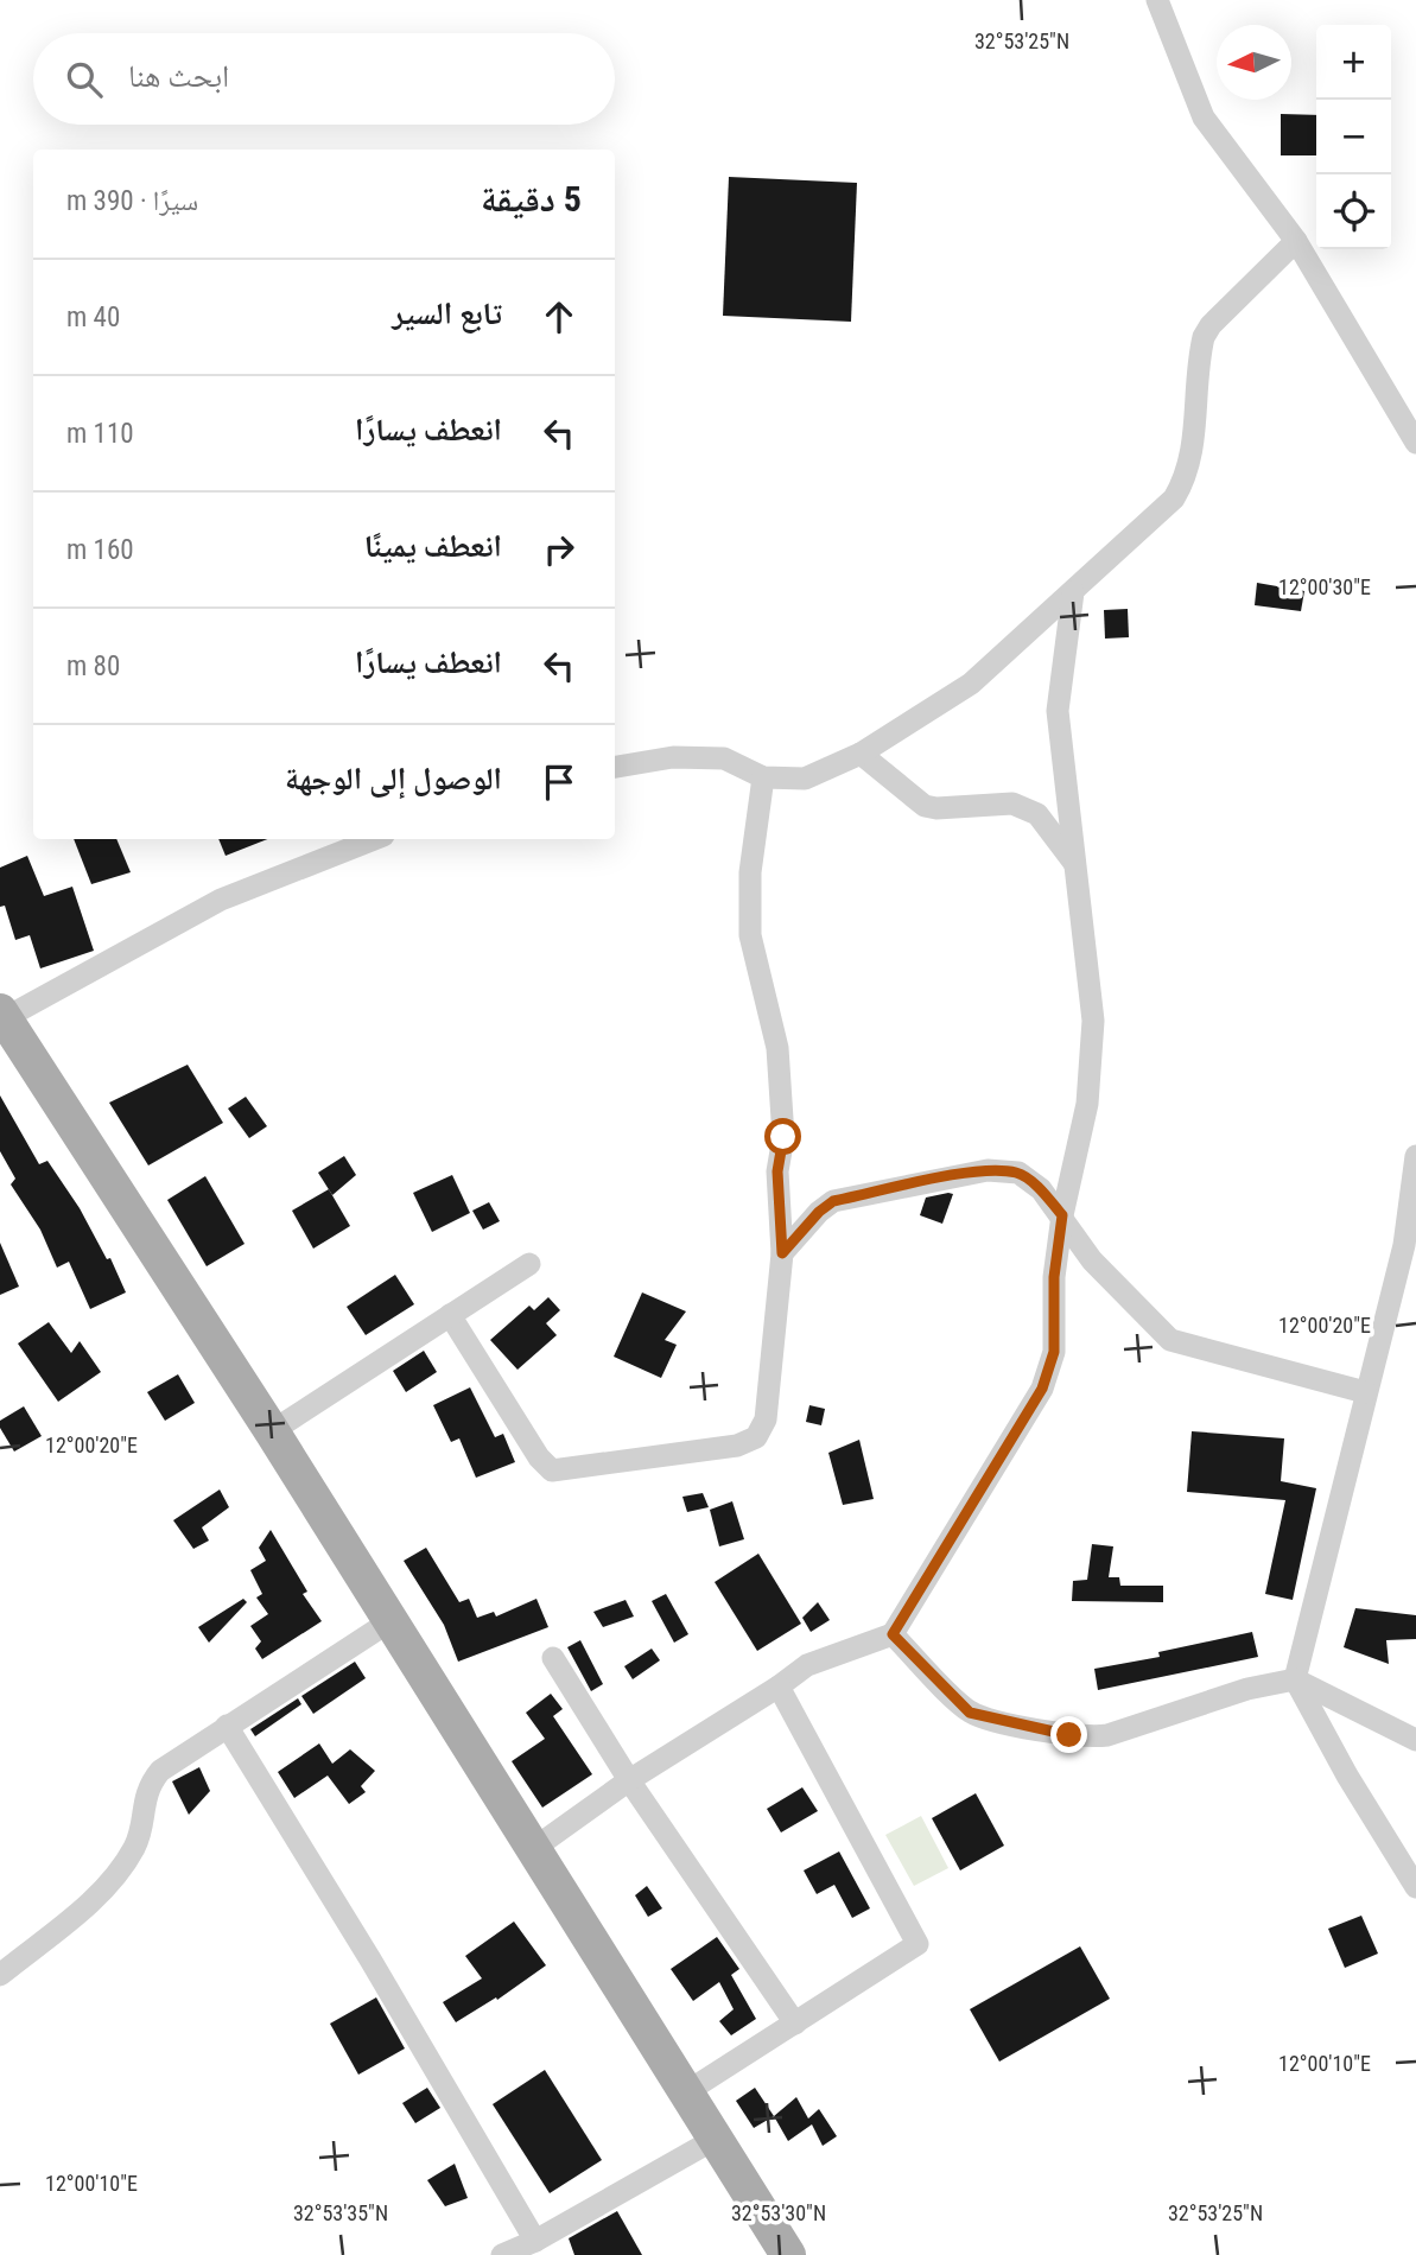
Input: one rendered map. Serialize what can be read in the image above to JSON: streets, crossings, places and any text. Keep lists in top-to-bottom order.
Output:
{
  "north": "left",
  "page": {
    "map_buttons": ["+", "−"],
    "search": "ابحث هنا",
    "heading": ["5 دقيقة", "سيرًا · 390 m"],
    "list": [
      ["تابع السير", "40 m"],
      ["انعطف يسارًا", "110 m"],
      ["انعطف يمينًا", "160 m"],
      ["انعطف يسارًا", "80 m"],
      "الوصول إلى الوجهة"
    ]
  },
  "coordinates": [
    "32°53'25\"N",
    "12°00'30\"E",
    "12°00'20\"E",
    "12°00'10\"E",
    "32°53'35\"N",
    "32°53'30\"N"
  ]
}
